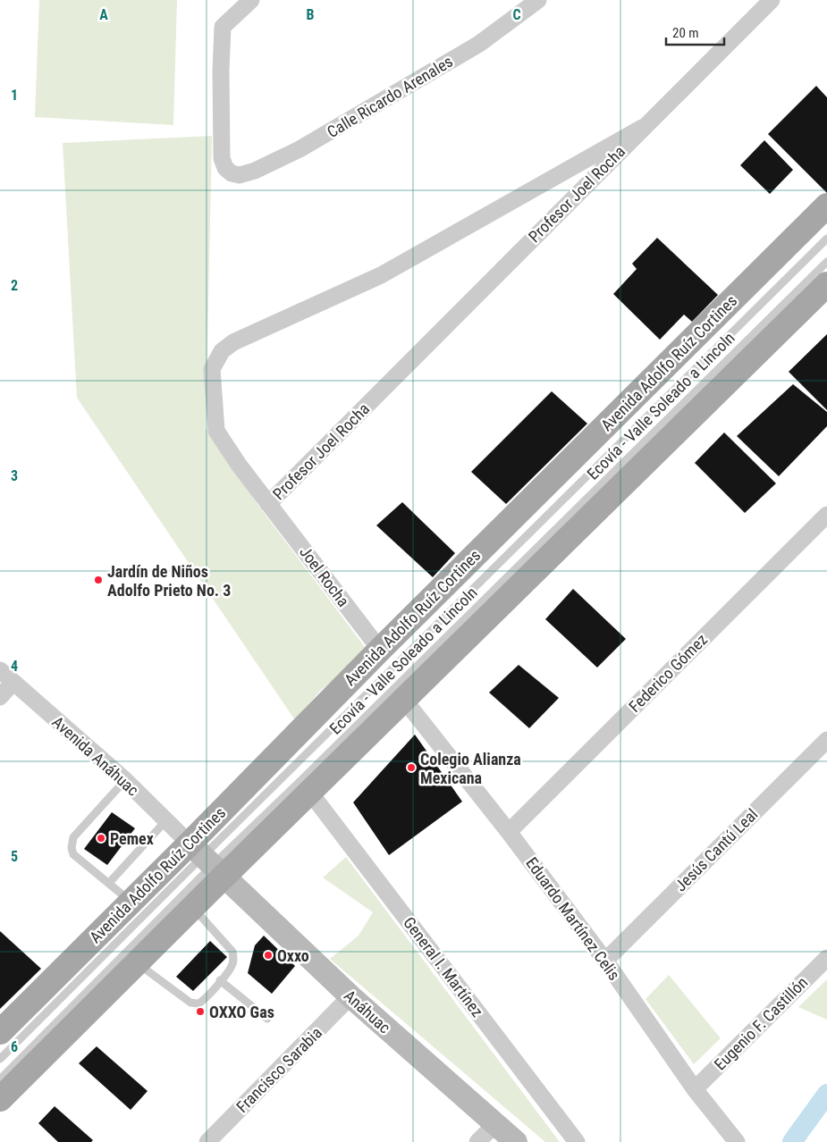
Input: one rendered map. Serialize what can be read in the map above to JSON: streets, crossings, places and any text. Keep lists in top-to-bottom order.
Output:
{
  "streets": {
    "main road": ["Avenida Adolfo Ruíz Cortines"],
    "street": [
      "Calle Ricardo Arenales",
      "Profesor Joel Rocha",
      "Joel Rocha",
      "Federico Gómez",
      "Avenida Anáhuac",
      "Jesús Cantú Leal",
      "Eduardo Martínez Celis",
      "General I. Martínez",
      "Anáhuac",
      "Eugenio F. Castillón",
      "Francisco Sarabia"
    ],
    "lane": ["Ecovía - Valle Soleado a Lincoln"]
  },
  "crossings": [
    ["Profesor Joel Rocha", "Joel Rocha"],
    ["Avenida Adolfo Ruíz Cortines", "Ecovía - Valle Soleado a Lincoln"],
    ["Avenida Adolfo Ruíz Cortines", "Joel Rocha"],
    ["Avenida Adolfo Ruíz Cortines", "Avenida Anáhuac"],
    ["Avenida Adolfo Ruíz Cortines", "Eduardo Martínez Celis"],
    ["Avenida Adolfo Ruíz Cortines", "General I. Martínez"],
    ["Avenida Adolfo Ruíz Cortines", "Anáhuac"],
    ["Ecovía - Valle Soleado a Lincoln", "Avenida Anáhuac"],
    ["Ecovía - Valle Soleado a Lincoln", "Anáhuac"],
    ["Federico Gómez", "Eduardo Martínez Celis"],
    ["Avenida Anáhuac", "Anáhuac"],
    ["Jesús Cantú Leal", "Eduardo Martínez Celis"],
    ["Eduardo Martínez Celis", "Eugenio F. Castillón"],
    ["Anáhuac", "Francisco Sarabia"]
  ],
  "places": [
    "Jardín de Niños Adolfo Prieto No. 3",
    "Colegio Alianza Mexicana",
    "Pemex",
    "Oxxo",
    "OXXO Gas"
  ],
  "scale_bar": "20 m",
  "grid": {
    "columns": ["A", "B", "C"],
    "rows": [
      "1",
      "2",
      "3",
      "4",
      "5",
      "6"
    ]
  }
}
